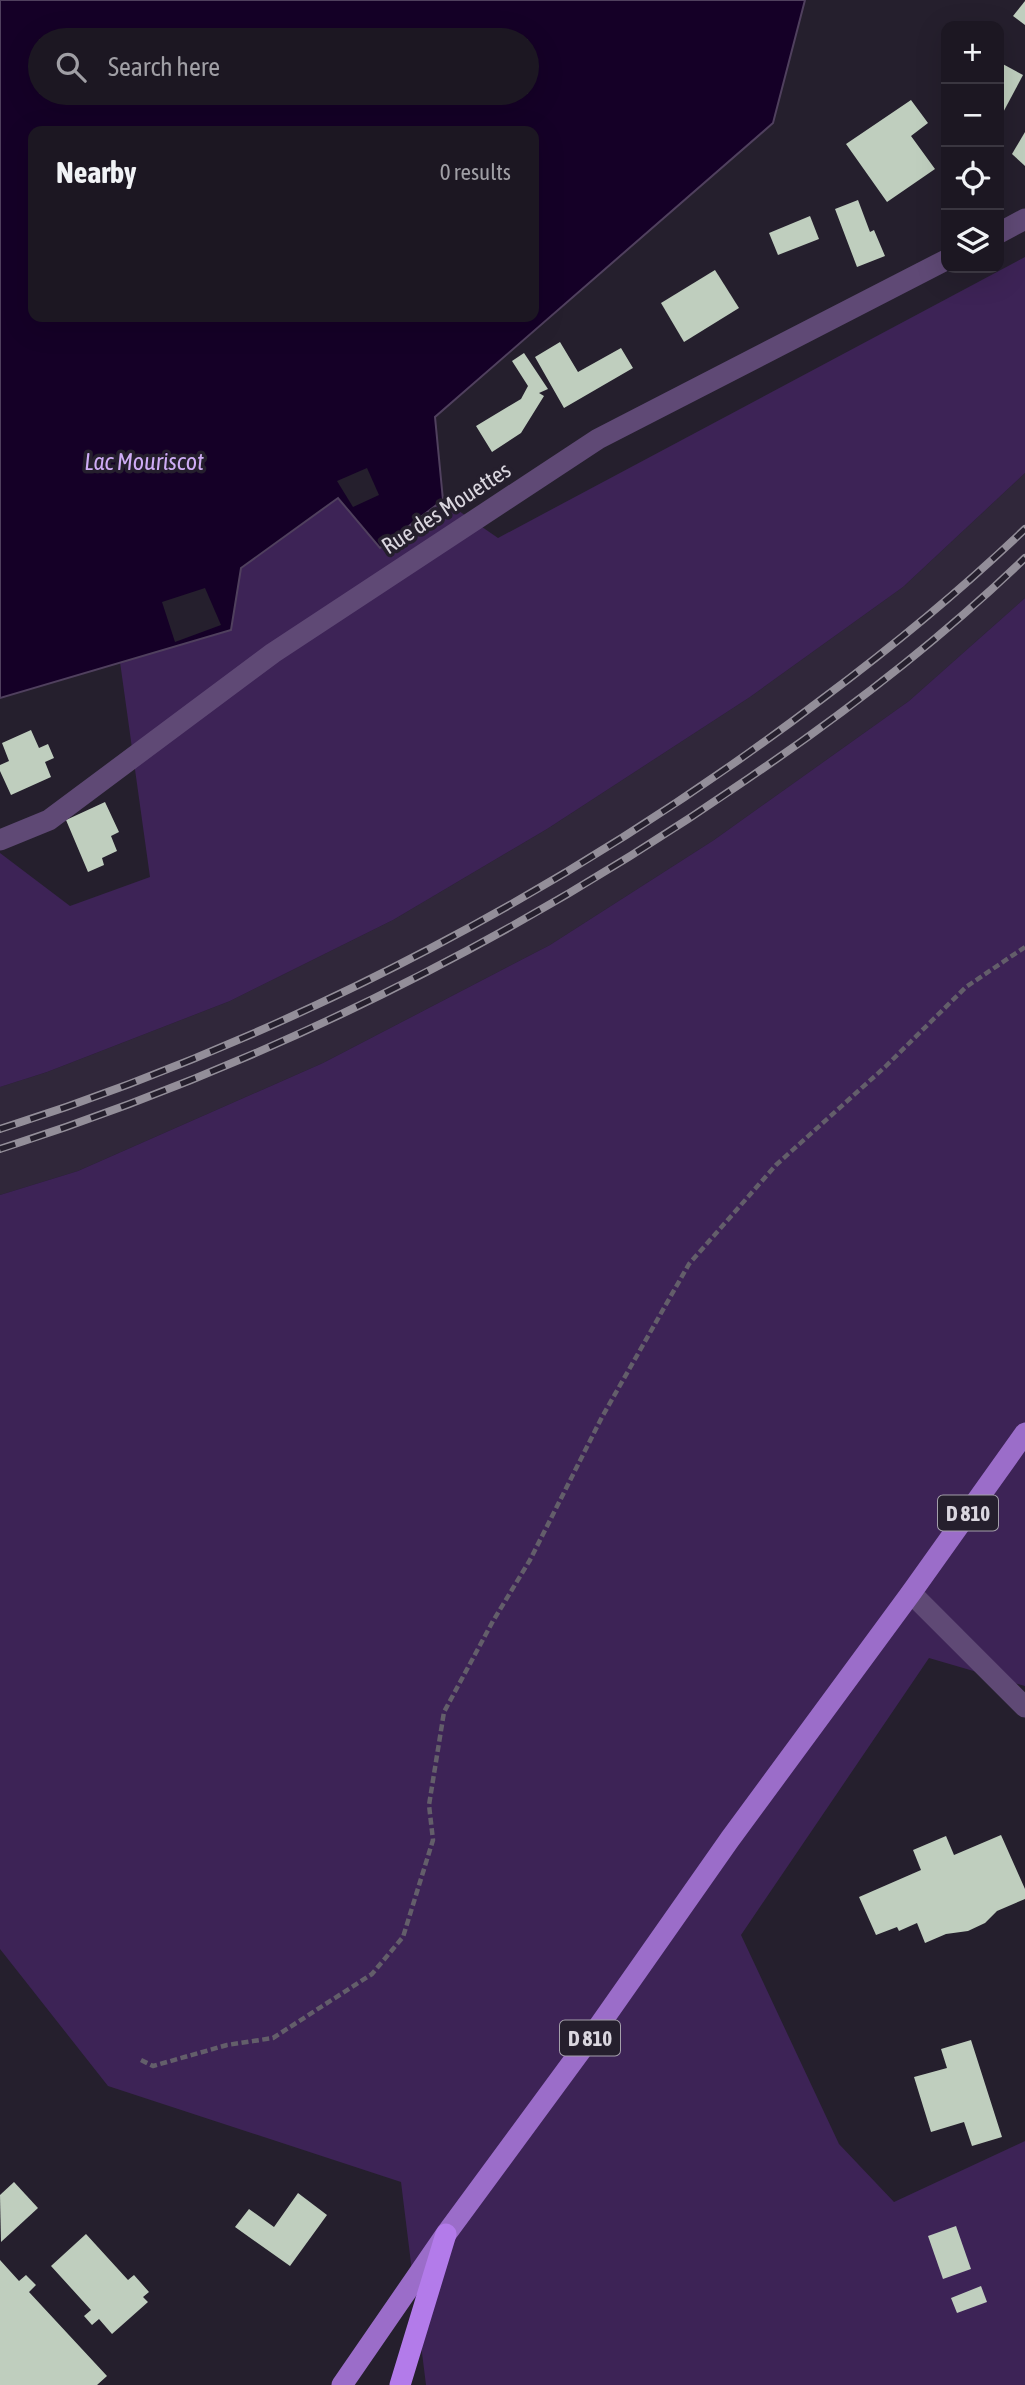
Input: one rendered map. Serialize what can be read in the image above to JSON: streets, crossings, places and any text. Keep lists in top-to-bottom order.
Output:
{
  "streets": {
    "main road": ["D 810"],
    "street": ["Rue des Mouettes"]
  },
  "water": ["Lac Mouriscot"],
  "page": {
    "map_buttons": ["+", "−"],
    "search": "Search here",
    "heading": ["Nearby", "0 results"]
  }
}
